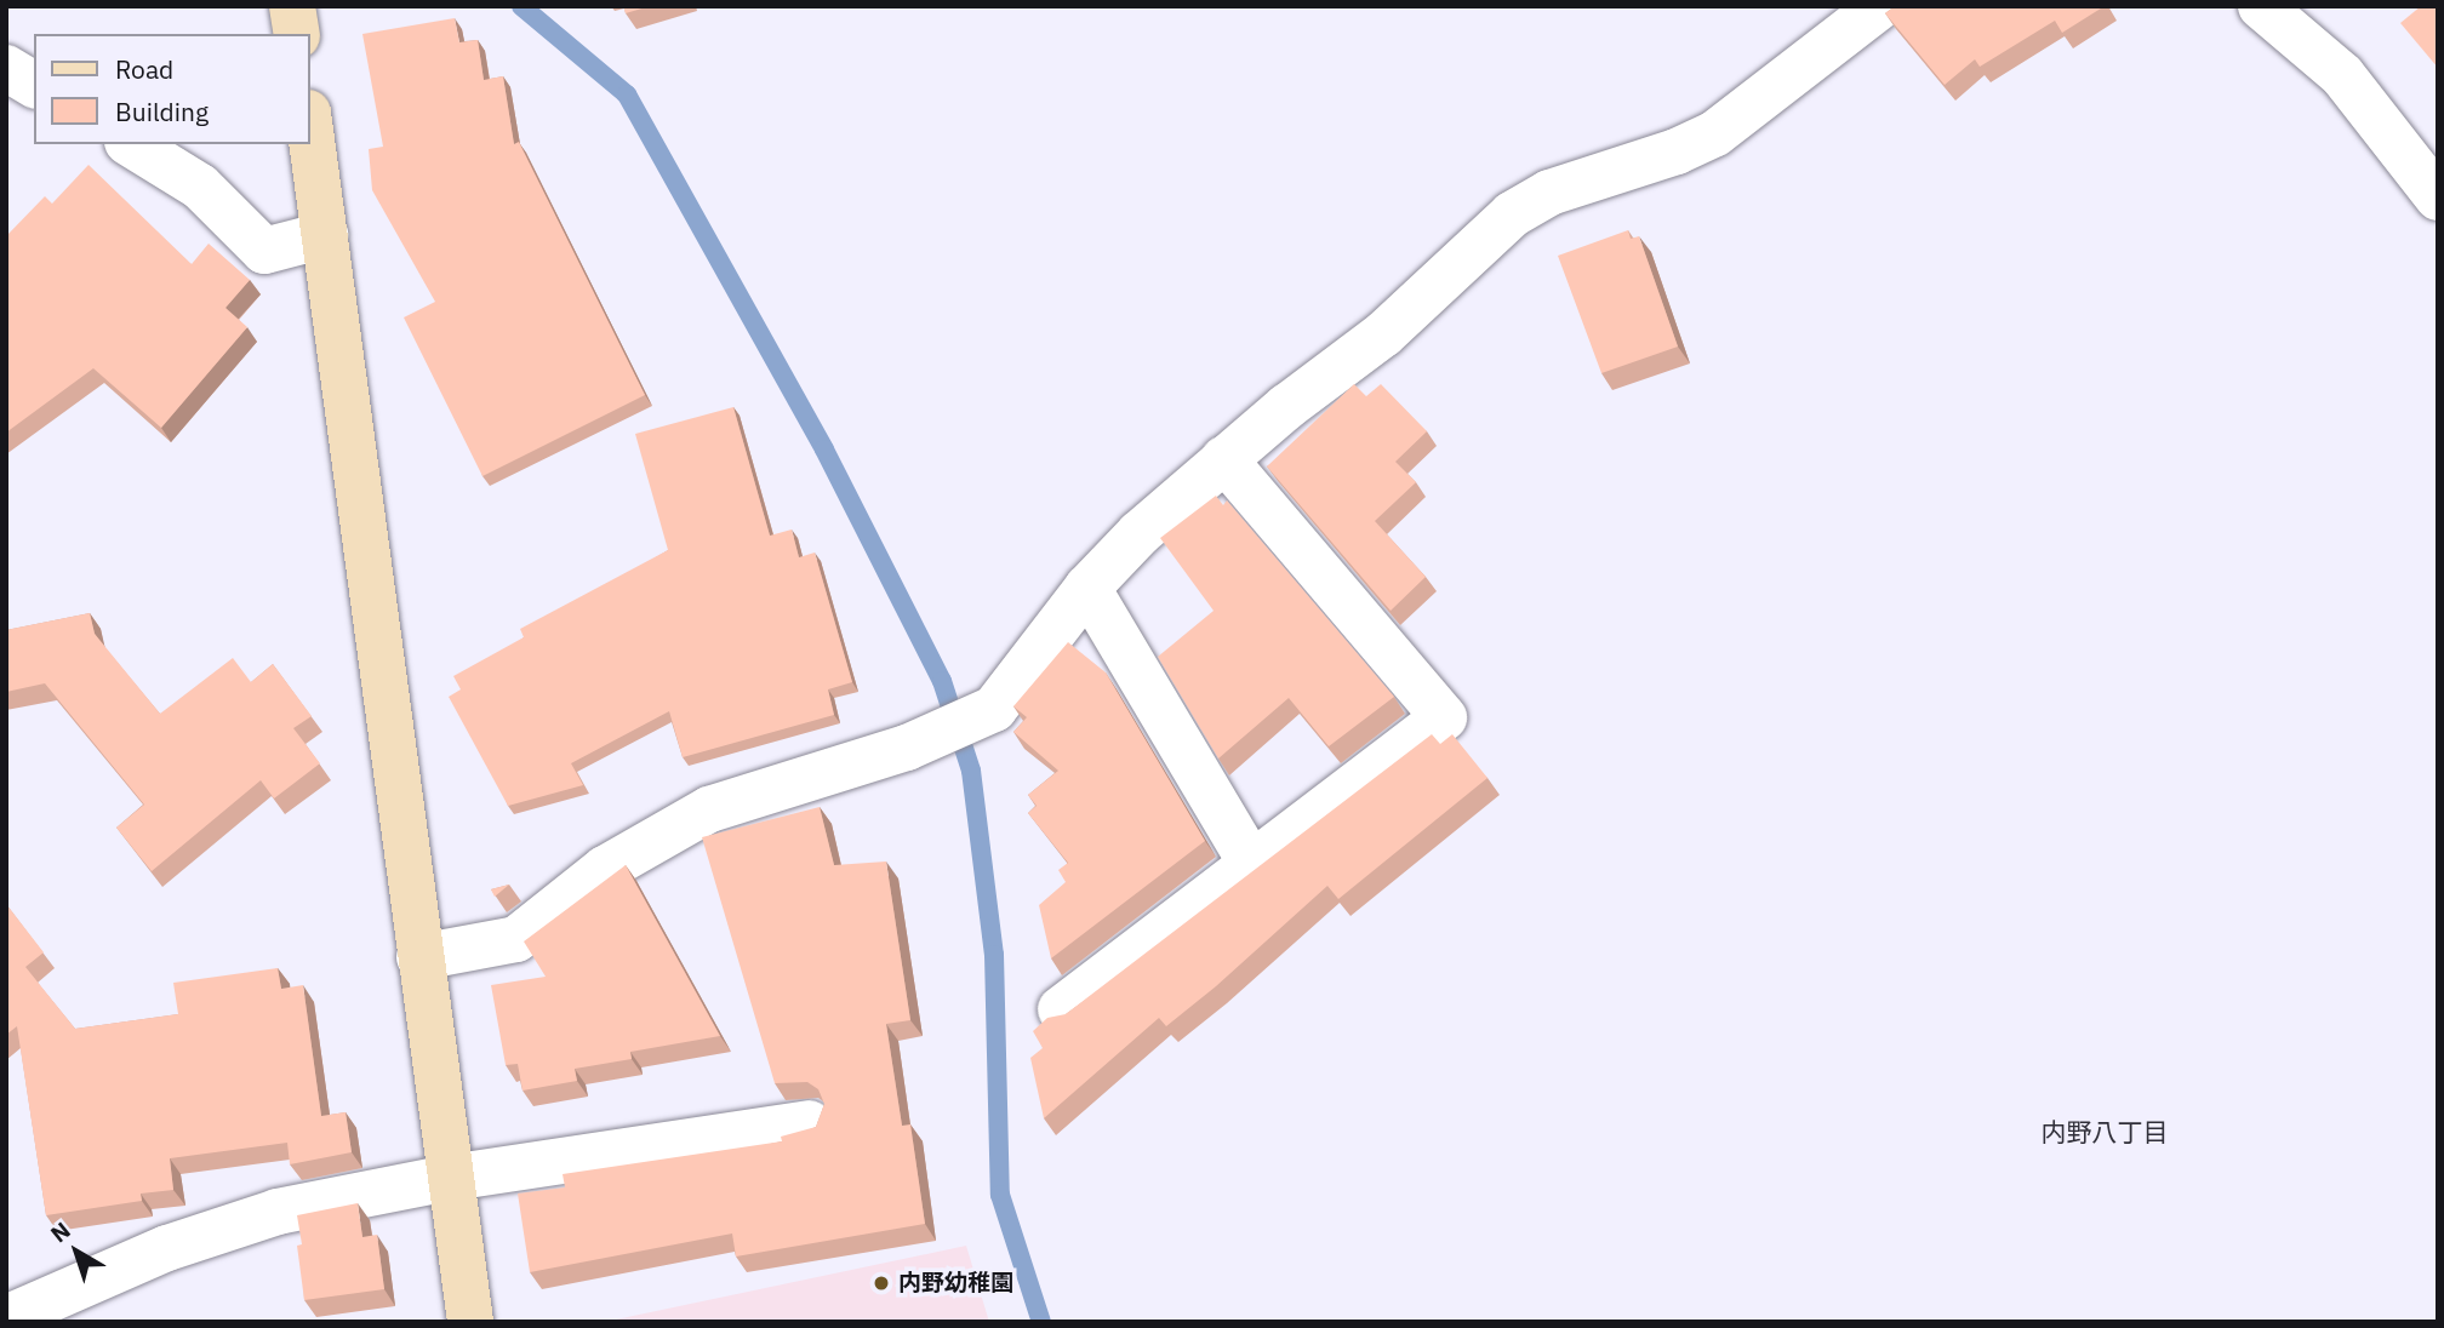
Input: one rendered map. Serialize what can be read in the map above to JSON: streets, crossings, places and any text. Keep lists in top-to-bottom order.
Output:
{
  "districts": ["内野八丁目"],
  "places": ["内野幼稚園"],
  "legend": ["Road", "Building"],
  "north": "top left"
}
